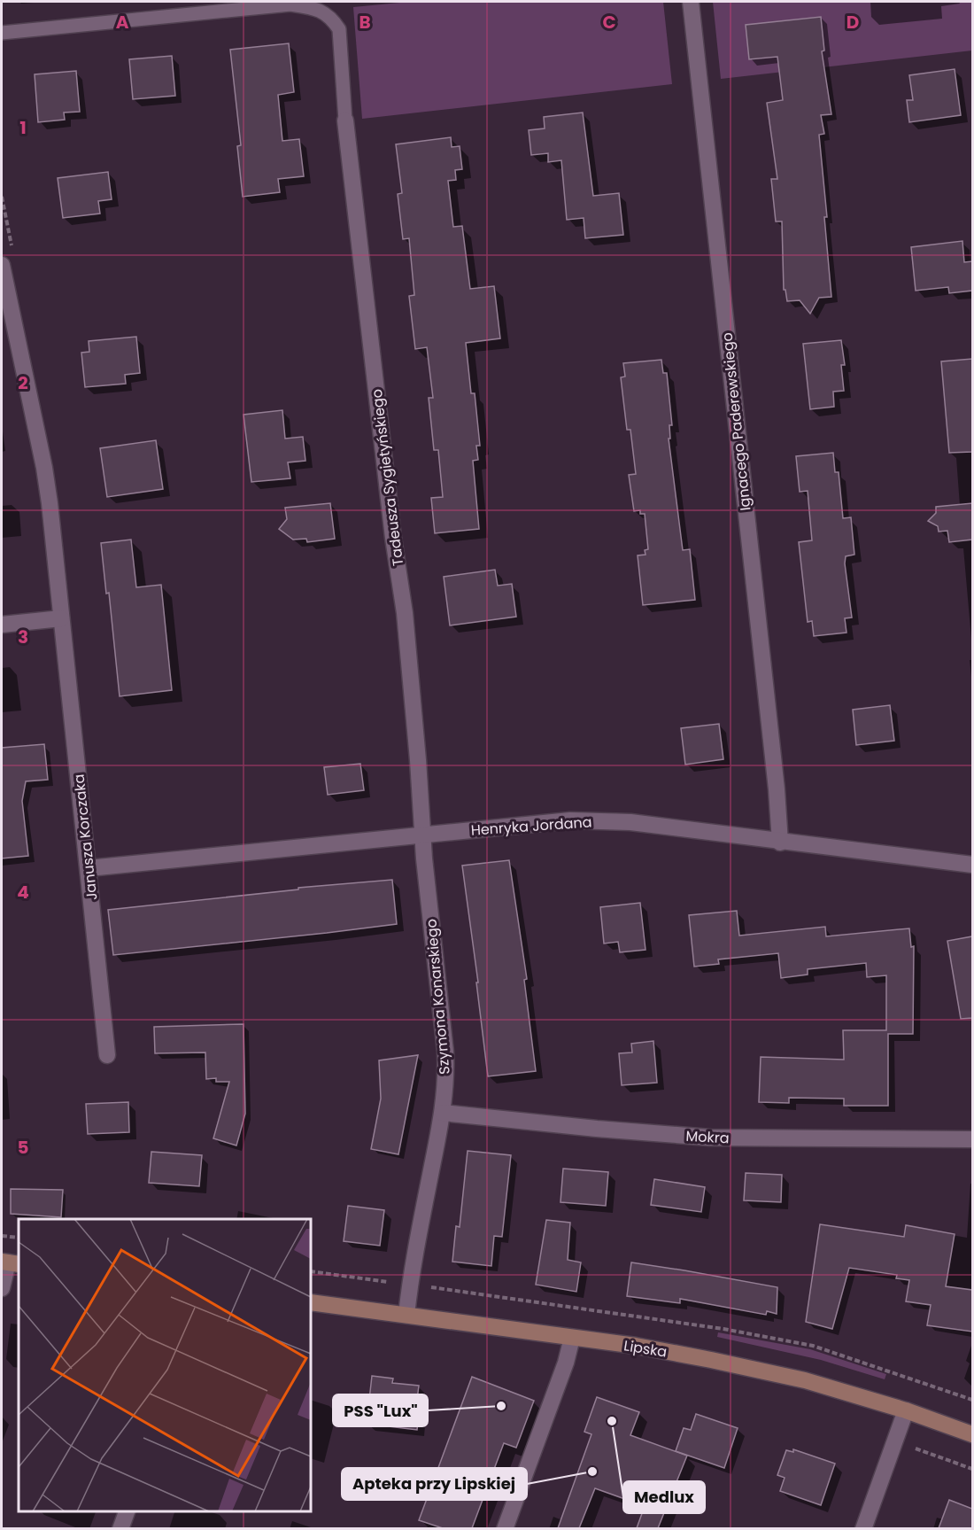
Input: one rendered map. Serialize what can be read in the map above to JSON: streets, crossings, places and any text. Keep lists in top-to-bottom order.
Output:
{
  "streets": {
    "main road": ["Lipska"],
    "street": [
      "Ignacego Paderewskiego",
      "Tadeusza Sygietyńskiego",
      "Henryka Jordana",
      "Janusza Korczaka",
      "Szymona Konarskiego",
      "Mokra"
    ]
  },
  "crossings": [
    ["Ignacego Paderewskiego", "Henryka Jordana"],
    ["Tadeusza Sygietyńskiego", "Henryka Jordana"],
    ["Tadeusza Sygietyńskiego", "Szymona Konarskiego"],
    ["Henryka Jordana", "Janusza Korczaka"],
    ["Henryka Jordana", "Szymona Konarskiego"],
    ["Szymona Konarskiego", "Mokra"],
    ["Szymona Konarskiego", "Lipska"]
  ],
  "places": ["PSS \"Lux\"", "Medlux", "Apteka przy Lipskiej"],
  "grid": {
    "columns": [
      "A",
      "B",
      "C",
      "D"
    ],
    "rows": [
      "1",
      "2",
      "3",
      "4",
      "5"
    ]
  }
}
